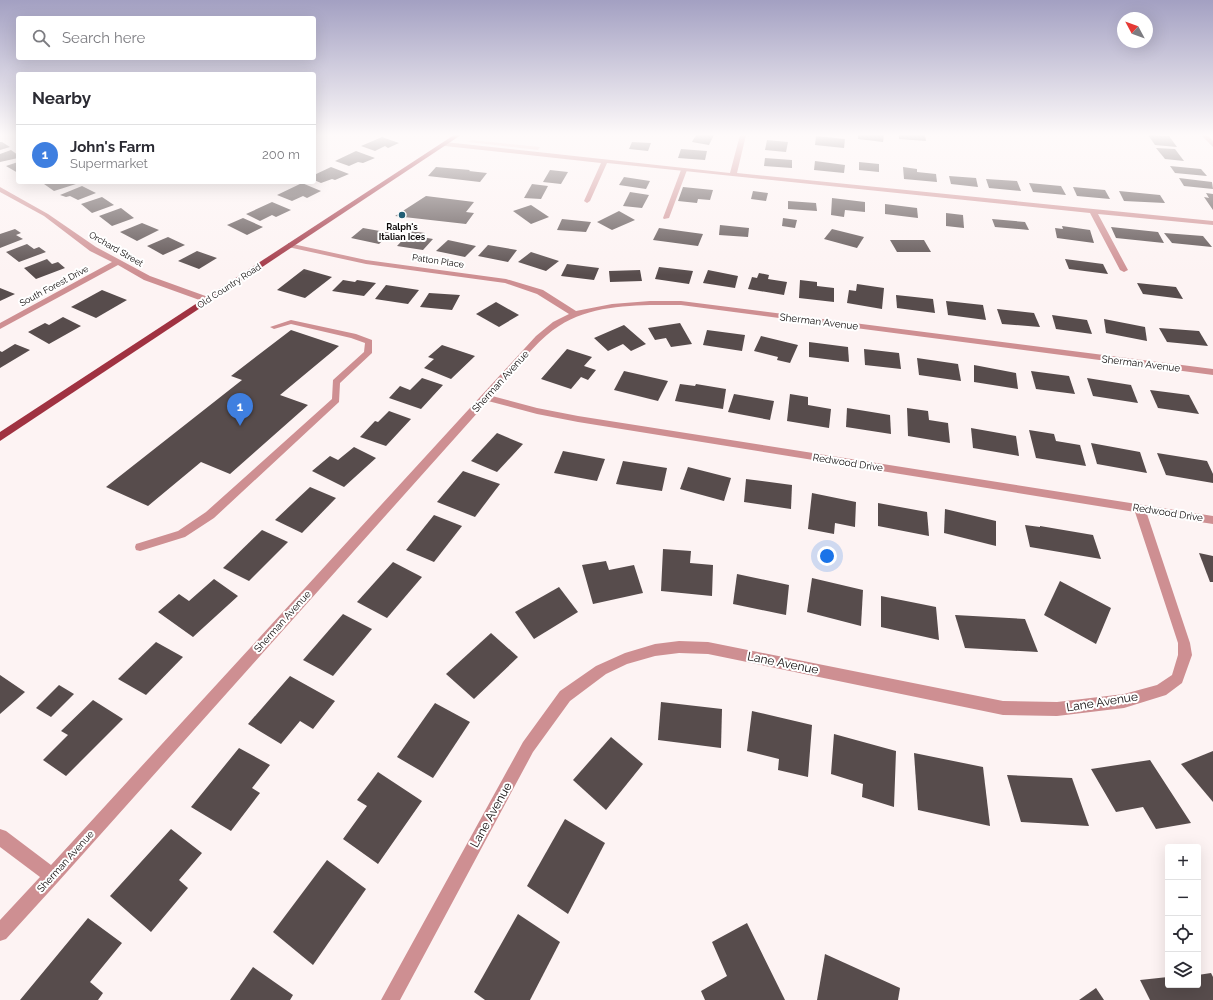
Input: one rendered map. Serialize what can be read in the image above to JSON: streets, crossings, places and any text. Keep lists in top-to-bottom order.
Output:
{
  "streets": {
    "main road": ["Old Country Road"],
    "street": [
      "Orchard Street",
      "Patton Place",
      "South Forest Drive",
      "Sherman Avenue",
      "Redwood Drive",
      "Lane Avenue"
    ]
  },
  "crossings": [
    ["Orchard Street", "South Forest Drive"],
    ["Orchard Street", "Old Country Road"],
    ["Patton Place", "Old Country Road"],
    ["Patton Place", "Sherman Avenue"],
    ["Sherman Avenue", "Redwood Drive"],
    ["Redwood Drive", "Lane Avenue"]
  ],
  "places": ["Ralph's Italian Ices"],
  "north": "top left",
  "page": {
    "search": "Search here",
    "heading": "Nearby",
    "list": [
      {
        "mark": "1",
        "name": "John's Farm",
        "note": "Supermarket",
        "value": "200 m"
      }
    ],
    "pins": "1",
    "map_buttons": ["+", "−"]
  }
}
